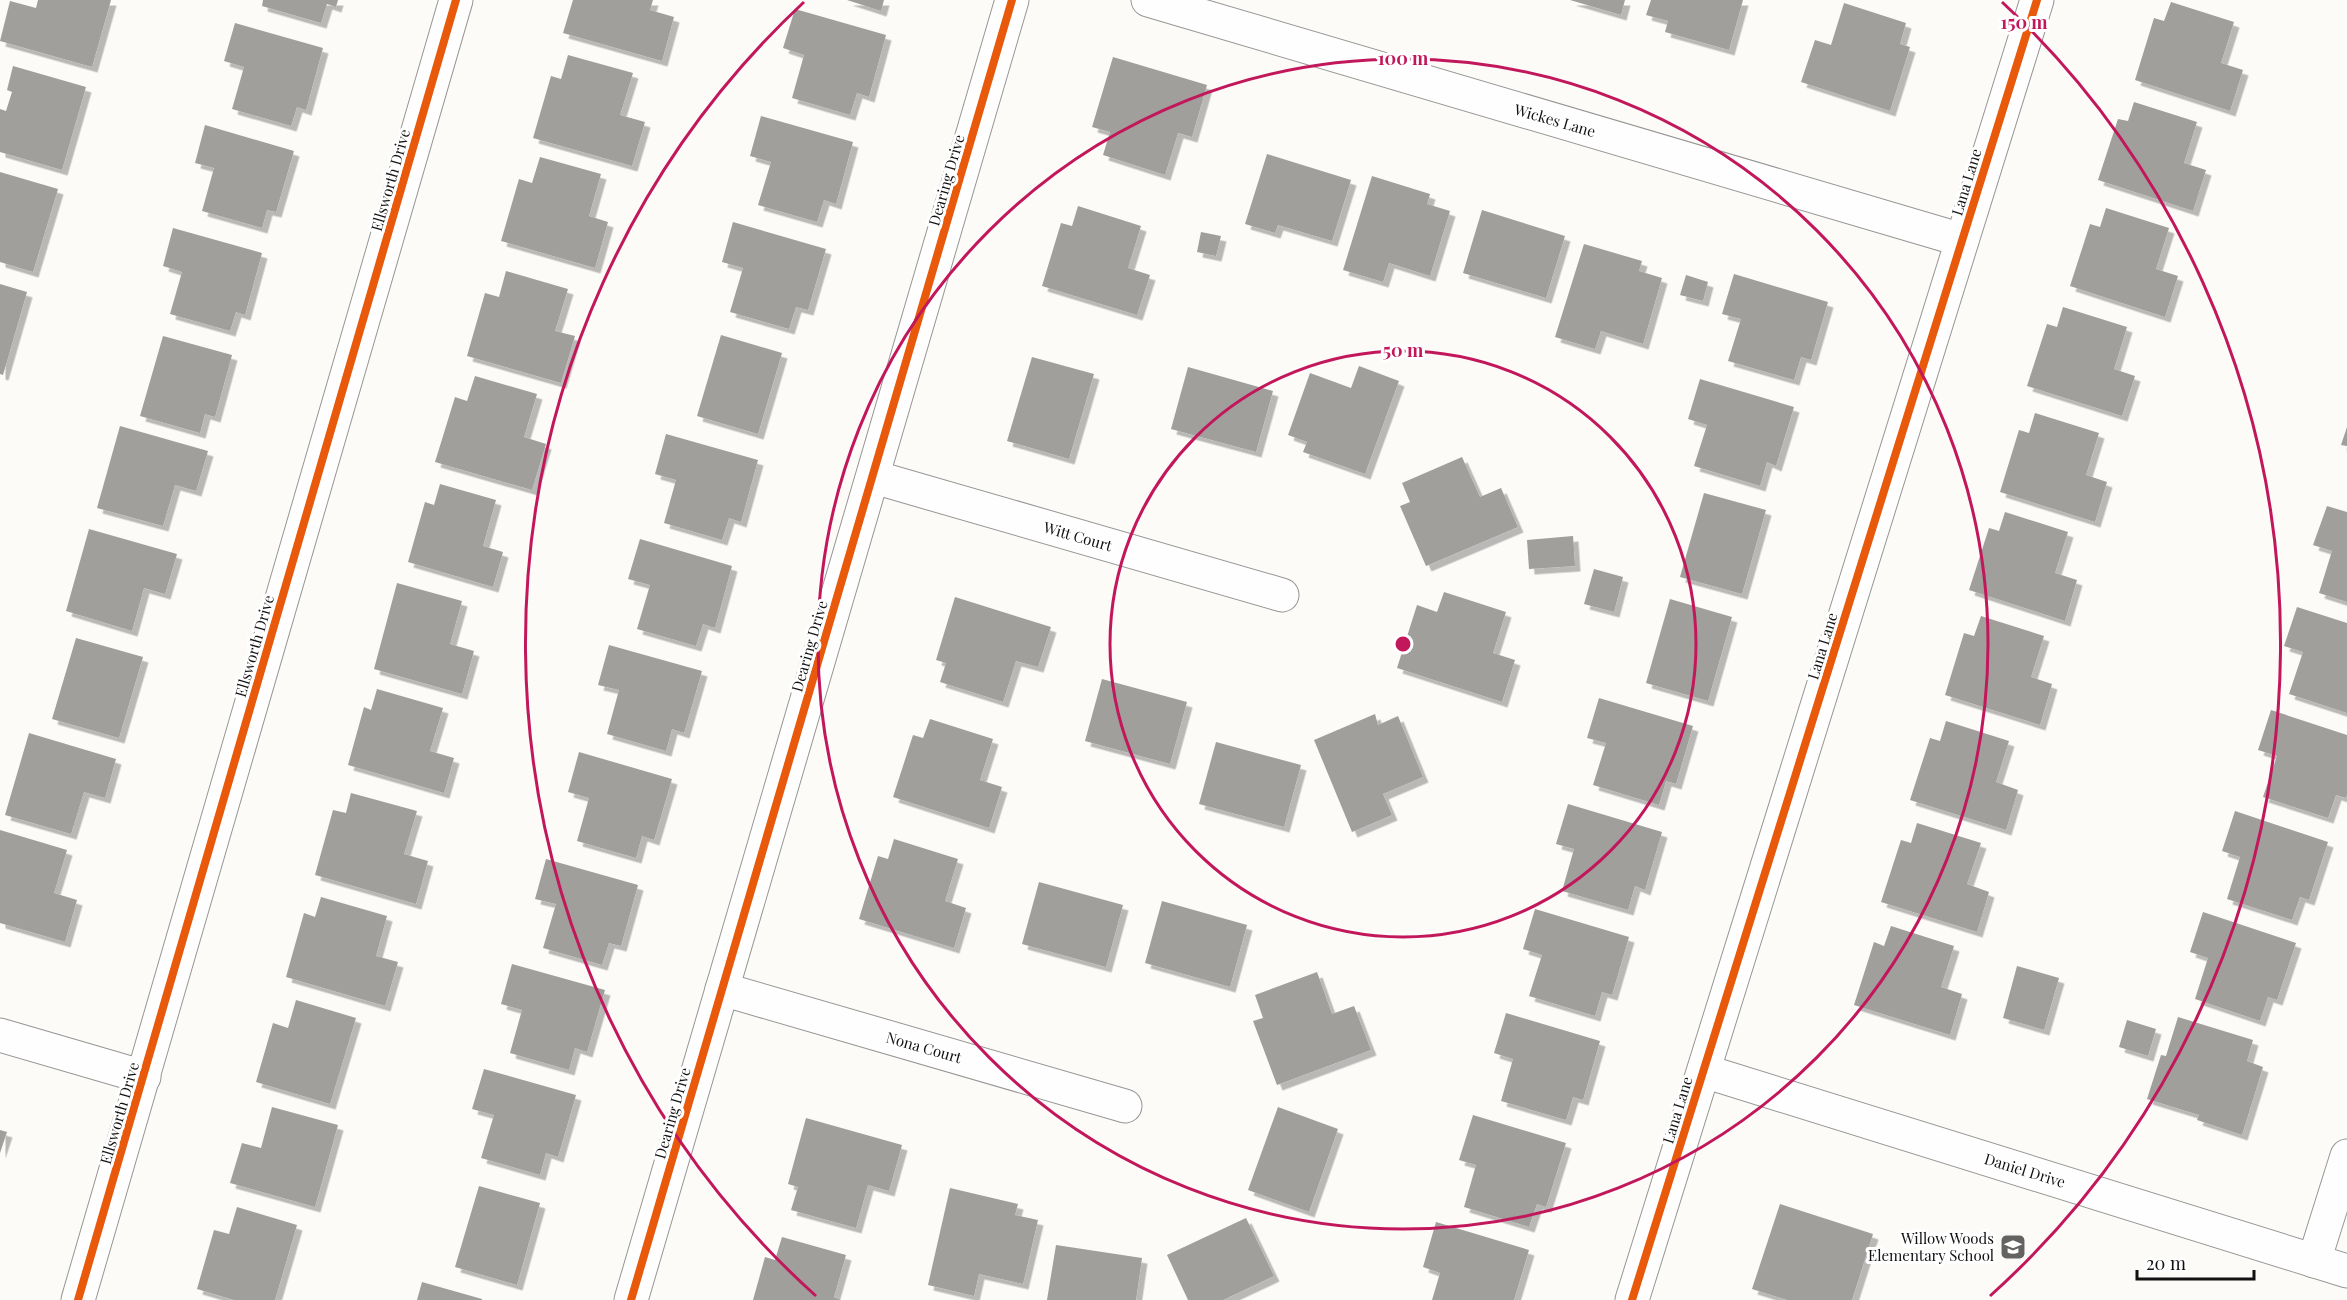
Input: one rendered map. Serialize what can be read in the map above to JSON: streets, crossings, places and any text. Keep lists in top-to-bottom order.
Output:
{
  "streets": {
    "street": [
      "Wickes Lane",
      "Ellsworth Drive",
      "Dearing Drive",
      "Lana Lane",
      "Witt Court",
      "Nona Court",
      "Daniel Drive"
    ]
  },
  "crossings": [
    ["Wickes Lane", "Lana Lane"],
    ["Dearing Drive", "Witt Court"],
    ["Dearing Drive", "Nona Court"],
    ["Lana Lane", "Daniel Drive"]
  ],
  "places": {
    "school or university": ["Willow Woods Elementary School"]
  },
  "scale_bar": "20 m",
  "rings": ["150 m", "100 m", "50 m"]
}
